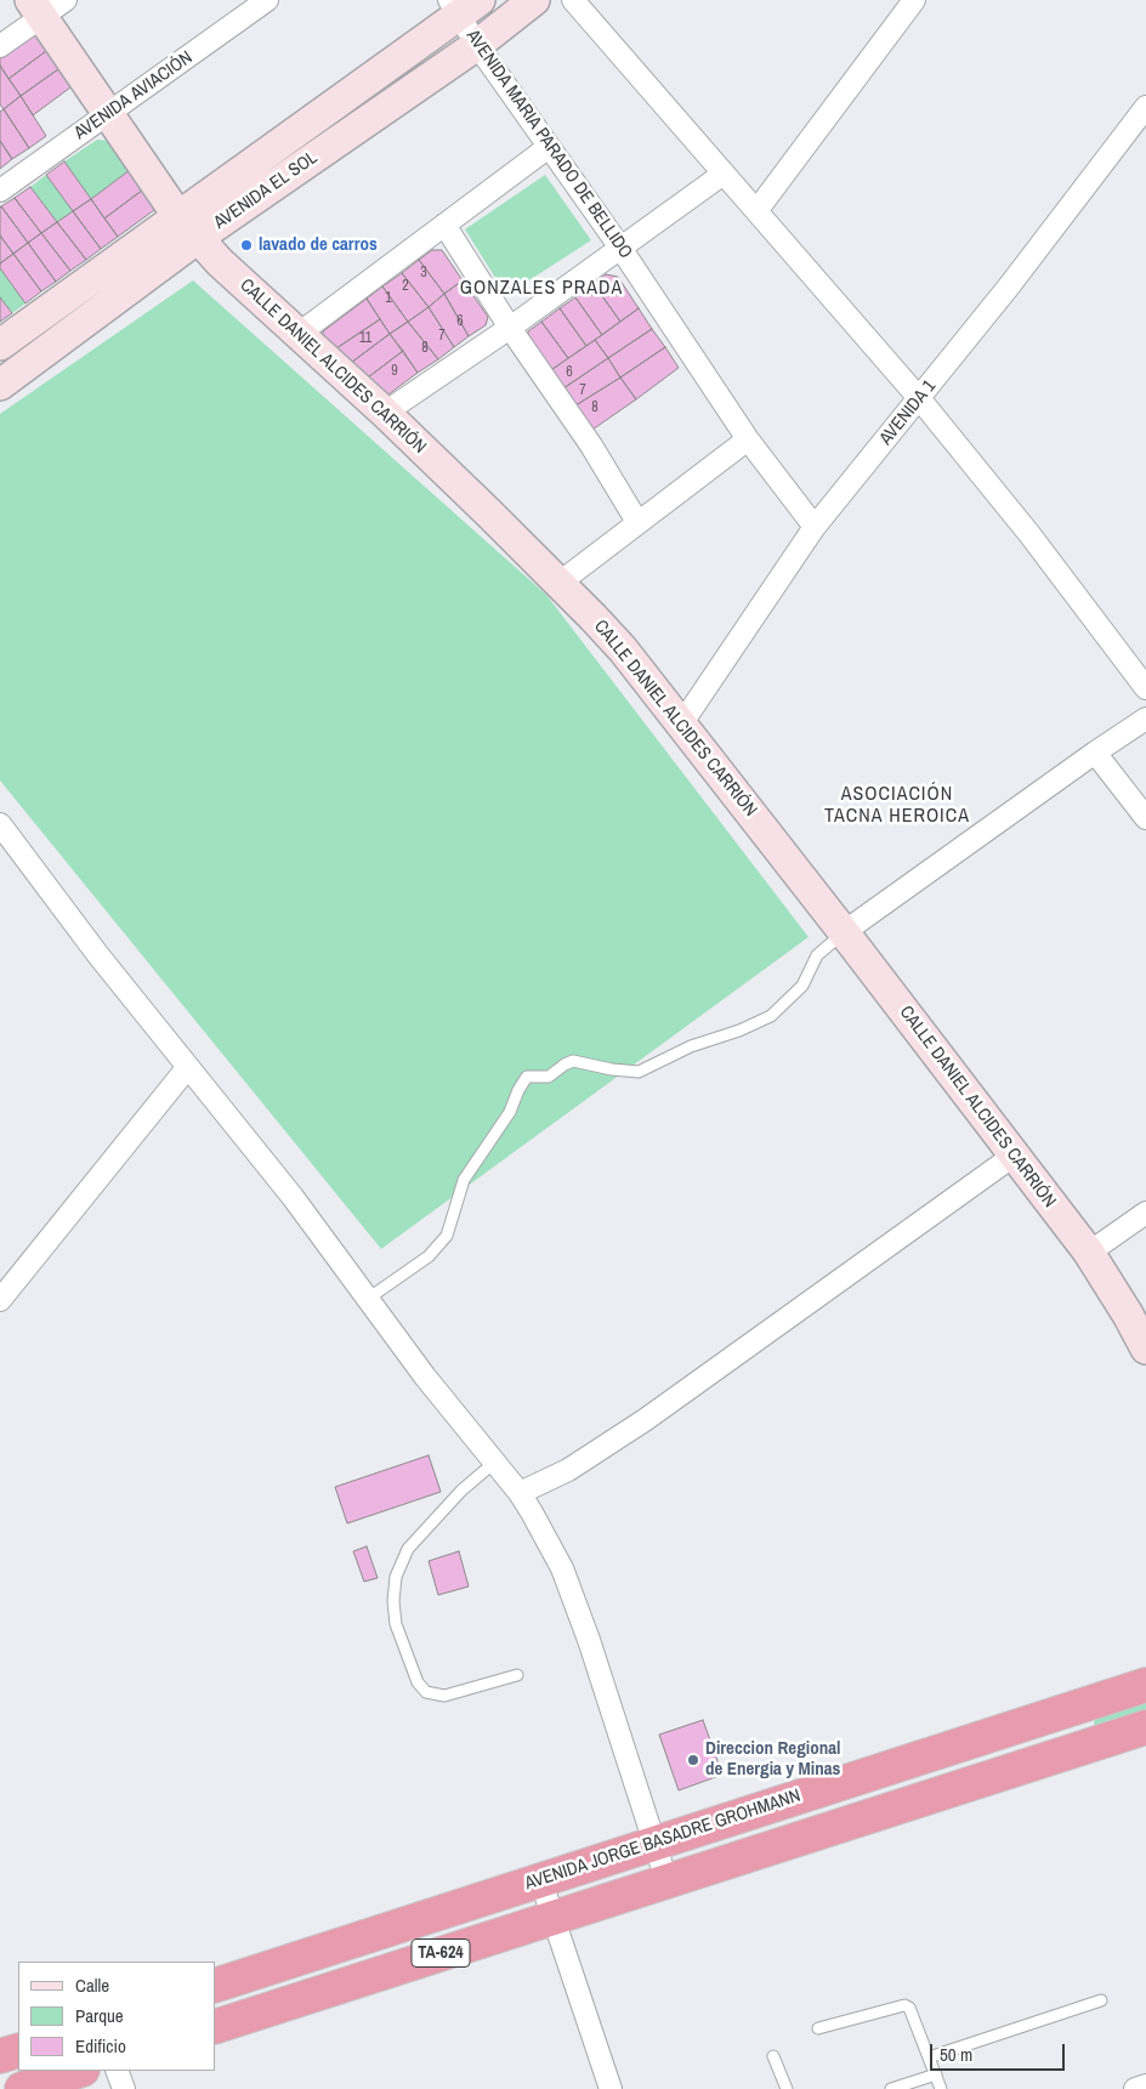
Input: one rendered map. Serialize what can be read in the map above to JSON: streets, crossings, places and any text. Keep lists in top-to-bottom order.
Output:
{
  "streets": {
    "highway": ["AVENIDA JORGE BASADRE GROHMANN", "TA-624"],
    "street": [
      "AVENIDA AVIACIÓN",
      "AVENIDA MARIA PARADO DE BELLIDO",
      "AVENIDA EL SOL",
      "CALLE DANIEL ALCIDES CARRIÓN",
      "AVENIDA 1"
    ]
  },
  "crossings": [
    ["AVENIDA AVIACIÓN", "CALLE DANIEL ALCIDES CARRIÓN"],
    ["AVENIDA MARIA PARADO DE BELLIDO", "AVENIDA EL SOL"],
    ["AVENIDA MARIA PARADO DE BELLIDO", "AVENIDA 1"],
    ["AVENIDA EL SOL", "CALLE DANIEL ALCIDES CARRIÓN"],
    ["CALLE DANIEL ALCIDES CARRIÓN", "AVENIDA 1"]
  ],
  "districts": ["GONZALES PRADA", "ASOCIACIÓN TACNA HEROICA"],
  "places": ["lavado de carros", "Direccion Regional de Energia y Minas"],
  "house_numbers": [
    "3",
    "2",
    "1",
    "6",
    "7",
    "11",
    "8",
    "9",
    "6",
    "7",
    "8"
  ],
  "legend": ["Calle", "Parque", "Edificio"],
  "scale_bar": "50 m"
}
